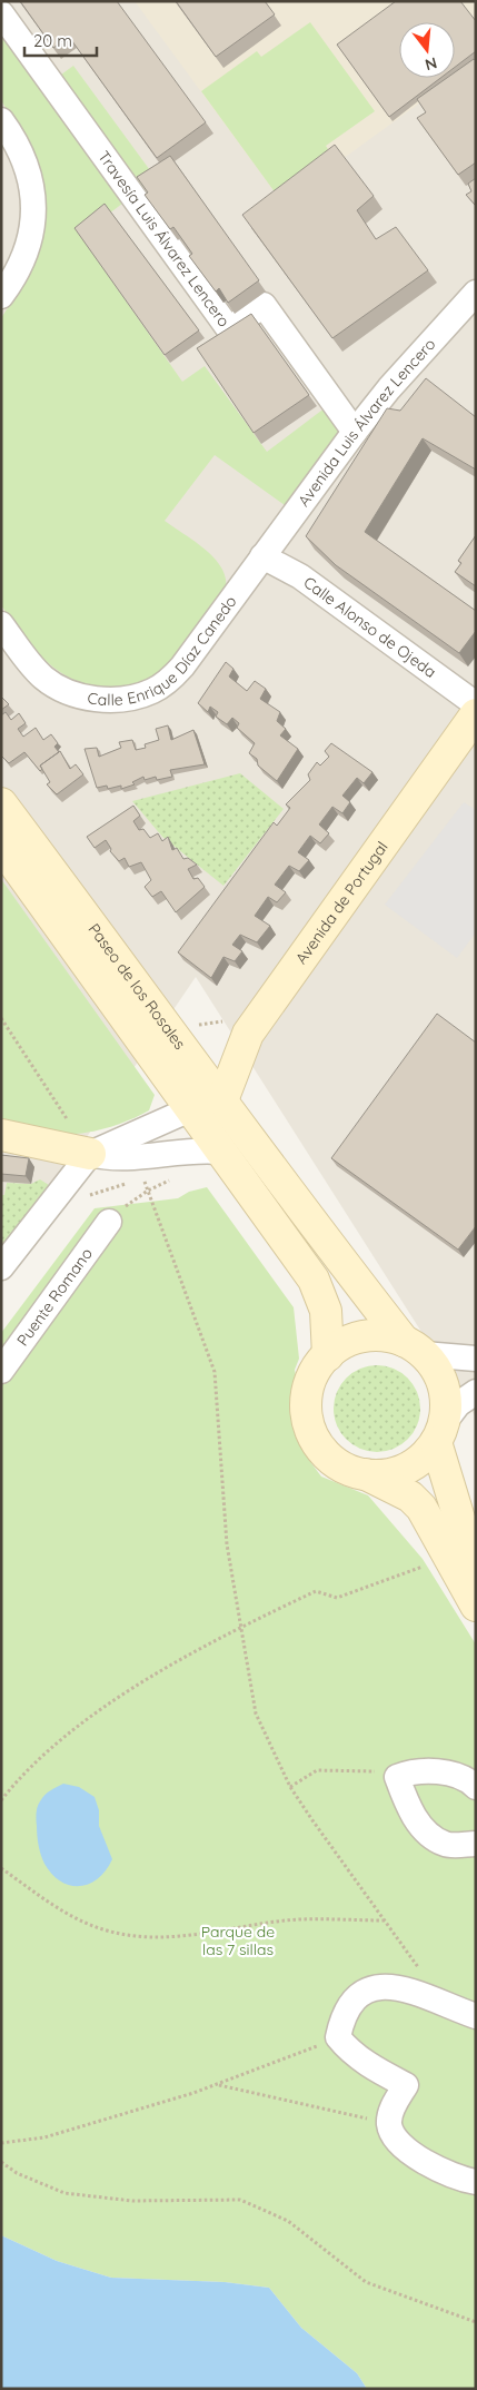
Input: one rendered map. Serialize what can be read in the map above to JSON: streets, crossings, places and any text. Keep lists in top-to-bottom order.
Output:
{
  "streets": {
    "main road": ["Avenida de Portugal", "Paseo de los Rosales"],
    "street": [
      "Travesía Luis Álvarez Lencero",
      "Avenida Luis Álvarez Lencero",
      "Calle Alonso de Ojeda",
      "Calle Enrique Díaz Canedo",
      "Puente Romano"
    ]
  },
  "crossings": [
    ["Travesía Luis Álvarez Lencero", "Avenida Luis Álvarez Lencero"],
    ["Avenida Luis Álvarez Lencero", "Calle Alonso de Ojeda"],
    ["Avenida Luis Álvarez Lencero", "Calle Enrique Díaz Canedo"],
    ["Calle Alonso de Ojeda", "Calle Enrique Díaz Canedo"],
    ["Avenida de Portugal", "Paseo de los Rosales"]
  ],
  "parks": ["Parque de las 7 sillas"],
  "scale_bar": "20 m",
  "north": "bottom"
}
